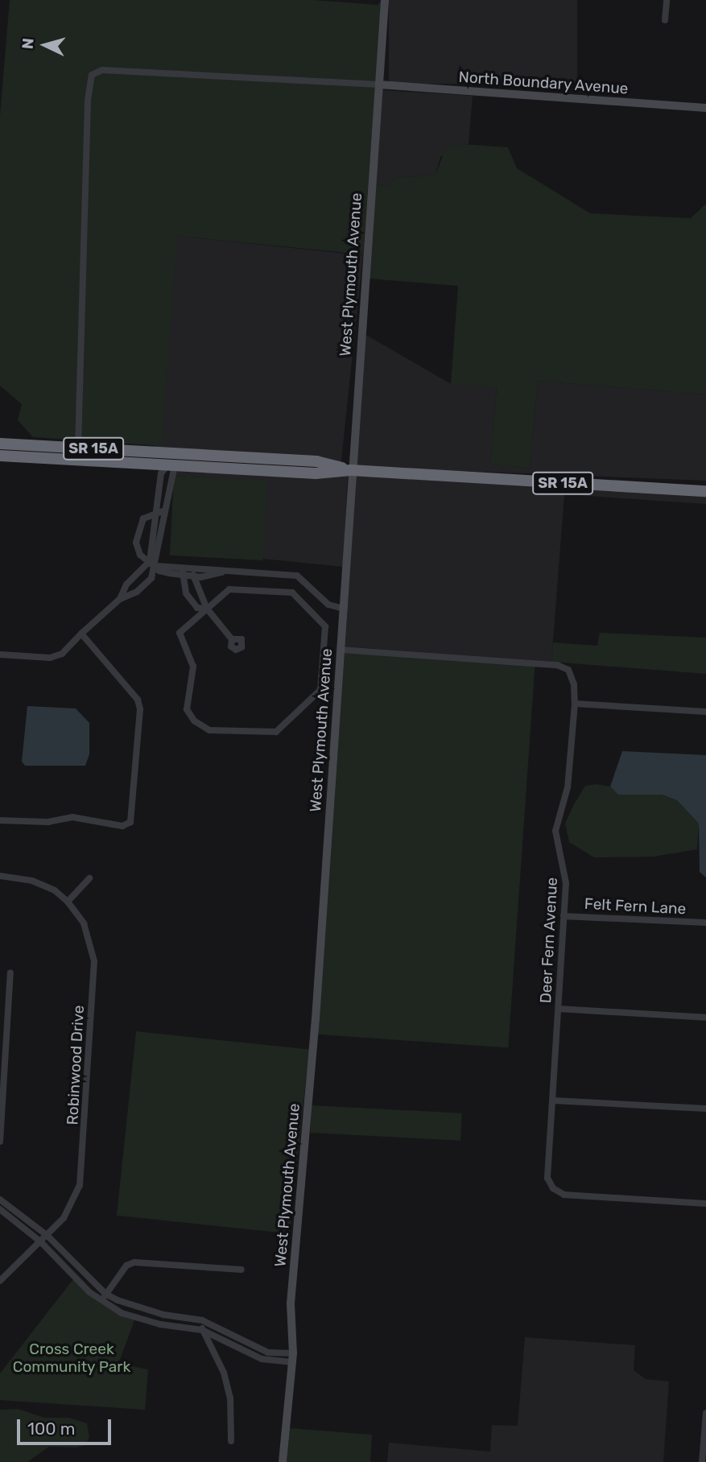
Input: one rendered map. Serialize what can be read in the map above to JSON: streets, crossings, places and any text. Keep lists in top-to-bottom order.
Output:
{
  "streets": {
    "highway": ["SR 15A"],
    "street": [
      "North Boundary Avenue",
      "West Plymouth Avenue",
      "Felt Fern Lane",
      "Deer Fern Avenue",
      "Robinwood Drive"
    ]
  },
  "crossings": [
    ["North Boundary Avenue", "West Plymouth Avenue"],
    ["West Plymouth Avenue", "SR 15A"],
    ["West Plymouth Avenue", "Deer Fern Avenue"],
    ["Felt Fern Lane", "Deer Fern Avenue"]
  ],
  "parks": ["Cross Creek Community Park"],
  "scale_bar": "100 m",
  "north": "left"
}
